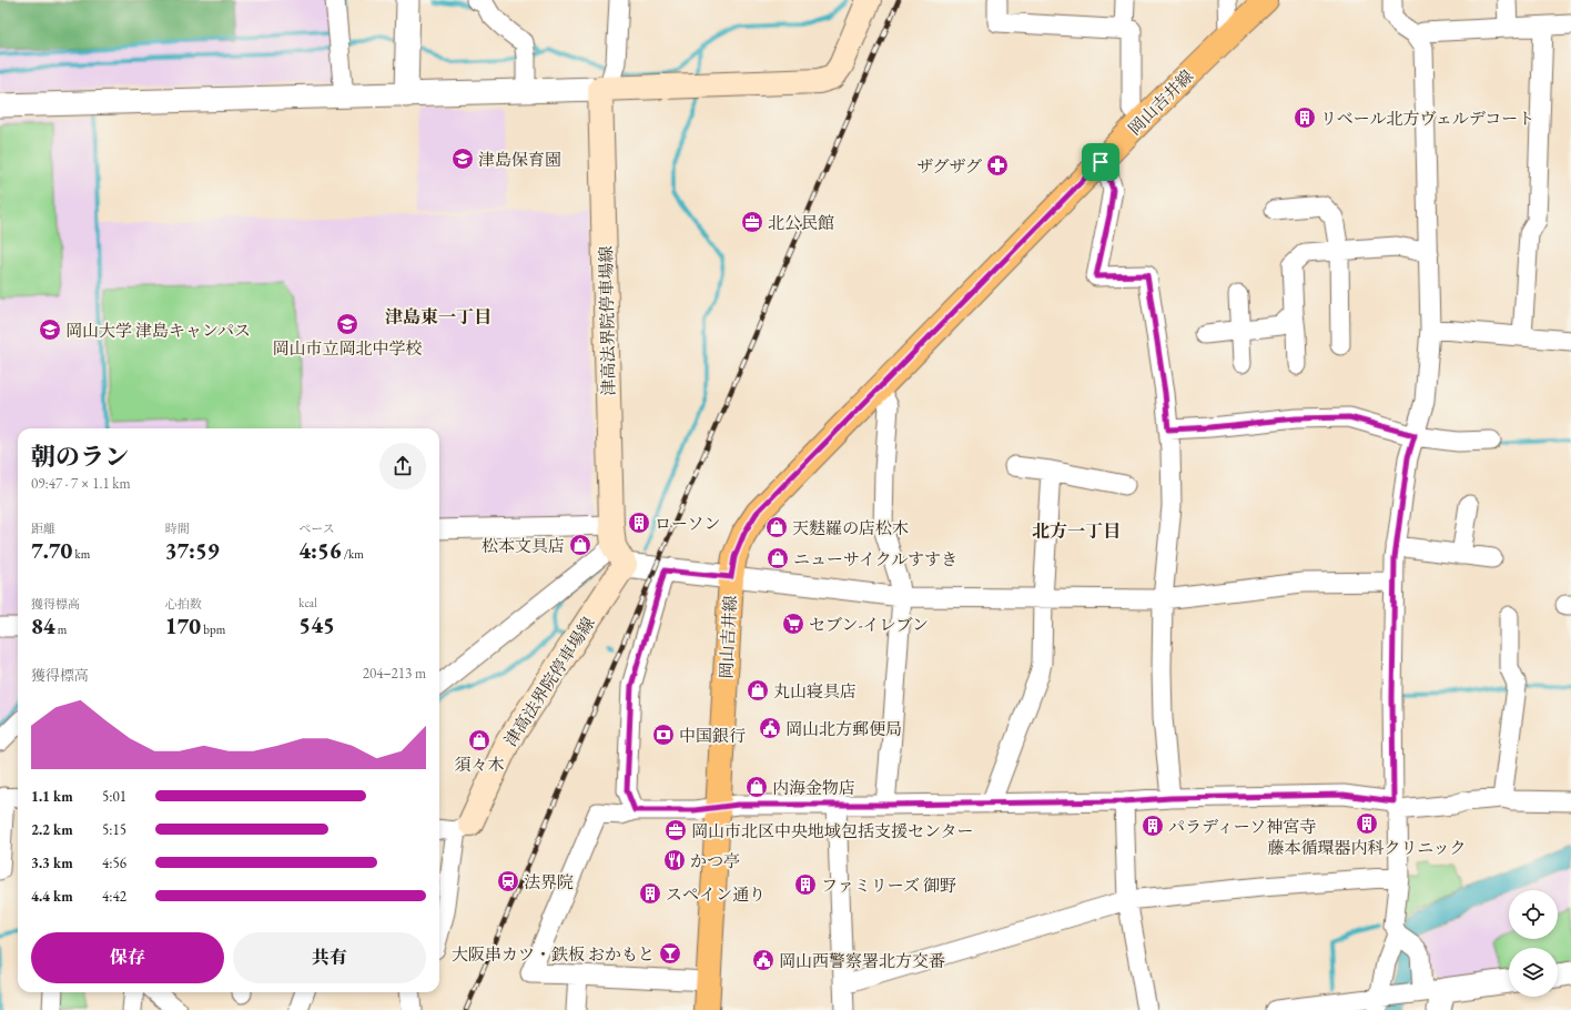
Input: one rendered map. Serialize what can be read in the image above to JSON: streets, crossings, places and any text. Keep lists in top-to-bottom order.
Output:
{
  "streets": {
    "main road": ["岡山吉井線", "津高法界院停車場線"]
  },
  "districts": ["津島東一丁目", "北方一丁目"],
  "places": {
    "building": [
      "リベール北方ヴェルデコート",
      "ローソン",
      "藤本循環器内科クリニック",
      "パラディーソ神宮寺",
      "ファミリーズ 御野",
      "スペイン通り"
    ],
    "school or university": ["津島保育園", "岡山市立岡北中学校", "岡山大学 津島キャンパス"],
    "pharmacy": ["ザグザグ"],
    "office": ["北公民館", "岡山市北区中央地域包括支援センター"],
    "shop": [
      "天麩羅の店松木",
      "松本文具店",
      "ニューサイクルすすき",
      "丸山寝具店",
      "須々木",
      "内海金物店"
    ],
    "supermarket": ["セブン-イレブン"],
    "public building": ["岡山北方郵便局", "岡山西警察署北方交番"],
    "bank": ["中国銀行"],
    "restaurant": ["かつ亭"],
    "station": ["法界院"],
    "bar": ["大阪串カツ・鉄板 おかもと"]
  },
  "page": {
    "heading": ["朝のラン", "09:47 · 7 × 1.1 km"],
    "stats": [
      ["距離", "7.70 km"],
      ["時間", "37:59"],
      ["ペース", "4:56 /km"],
      ["獲得標高", "84 m"],
      ["心拍数", "170 bpm"],
      ["kcal", "545"]
    ],
    "chart": ["獲得標高", "204–213 m"],
    "list": [
      {
        "name": "1.1 km",
        "note": "5:01"
      },
      {
        "name": "2.2 km",
        "note": "5:15"
      },
      {
        "name": "3.3 km",
        "note": "4:56"
      },
      {
        "name": "4.4 km",
        "note": "4:42"
      }
    ],
    "buttons": ["保存", "共有"]
  }
}
